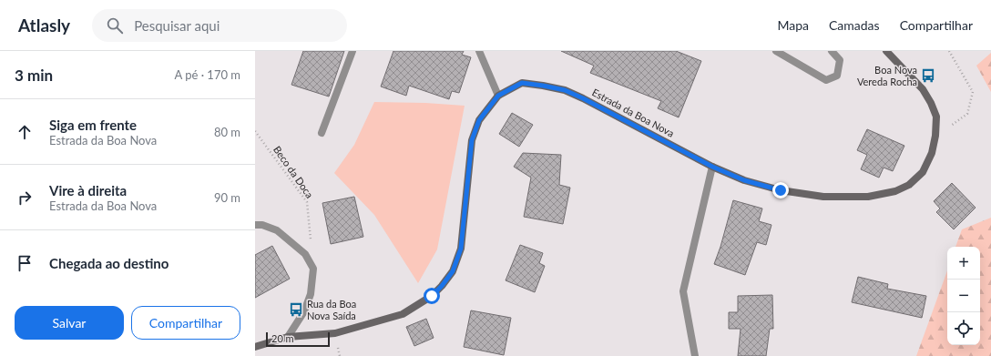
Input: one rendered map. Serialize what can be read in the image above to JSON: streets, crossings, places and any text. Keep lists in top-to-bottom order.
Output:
{
  "streets": {
    "main road": ["Estrada da Boa Nova"],
    "path": ["Beco da Doca"]
  },
  "places": {
    "bus stop": ["Boa Nova Vereda Rocha", "Rua da Boa Nova Saída"]
  },
  "scale_bar": "20 m",
  "page": {
    "header": "Atlasly",
    "search": "Pesquisar aqui",
    "nav": ["Mapa", "Camadas", "Compartilhar"],
    "heading": ["3 min", "A pé · 170 m"],
    "list": [
      ["Siga em frente", "Estrada da Boa Nova", "80 m"],
      ["Vire à direita", "Estrada da Boa Nova", "90 m"],
      "Chegada ao destino"
    ],
    "map_buttons": ["+", "−"],
    "buttons": ["Salvar", "Compartilhar"],
    "scale": "20 m"
  }
}
